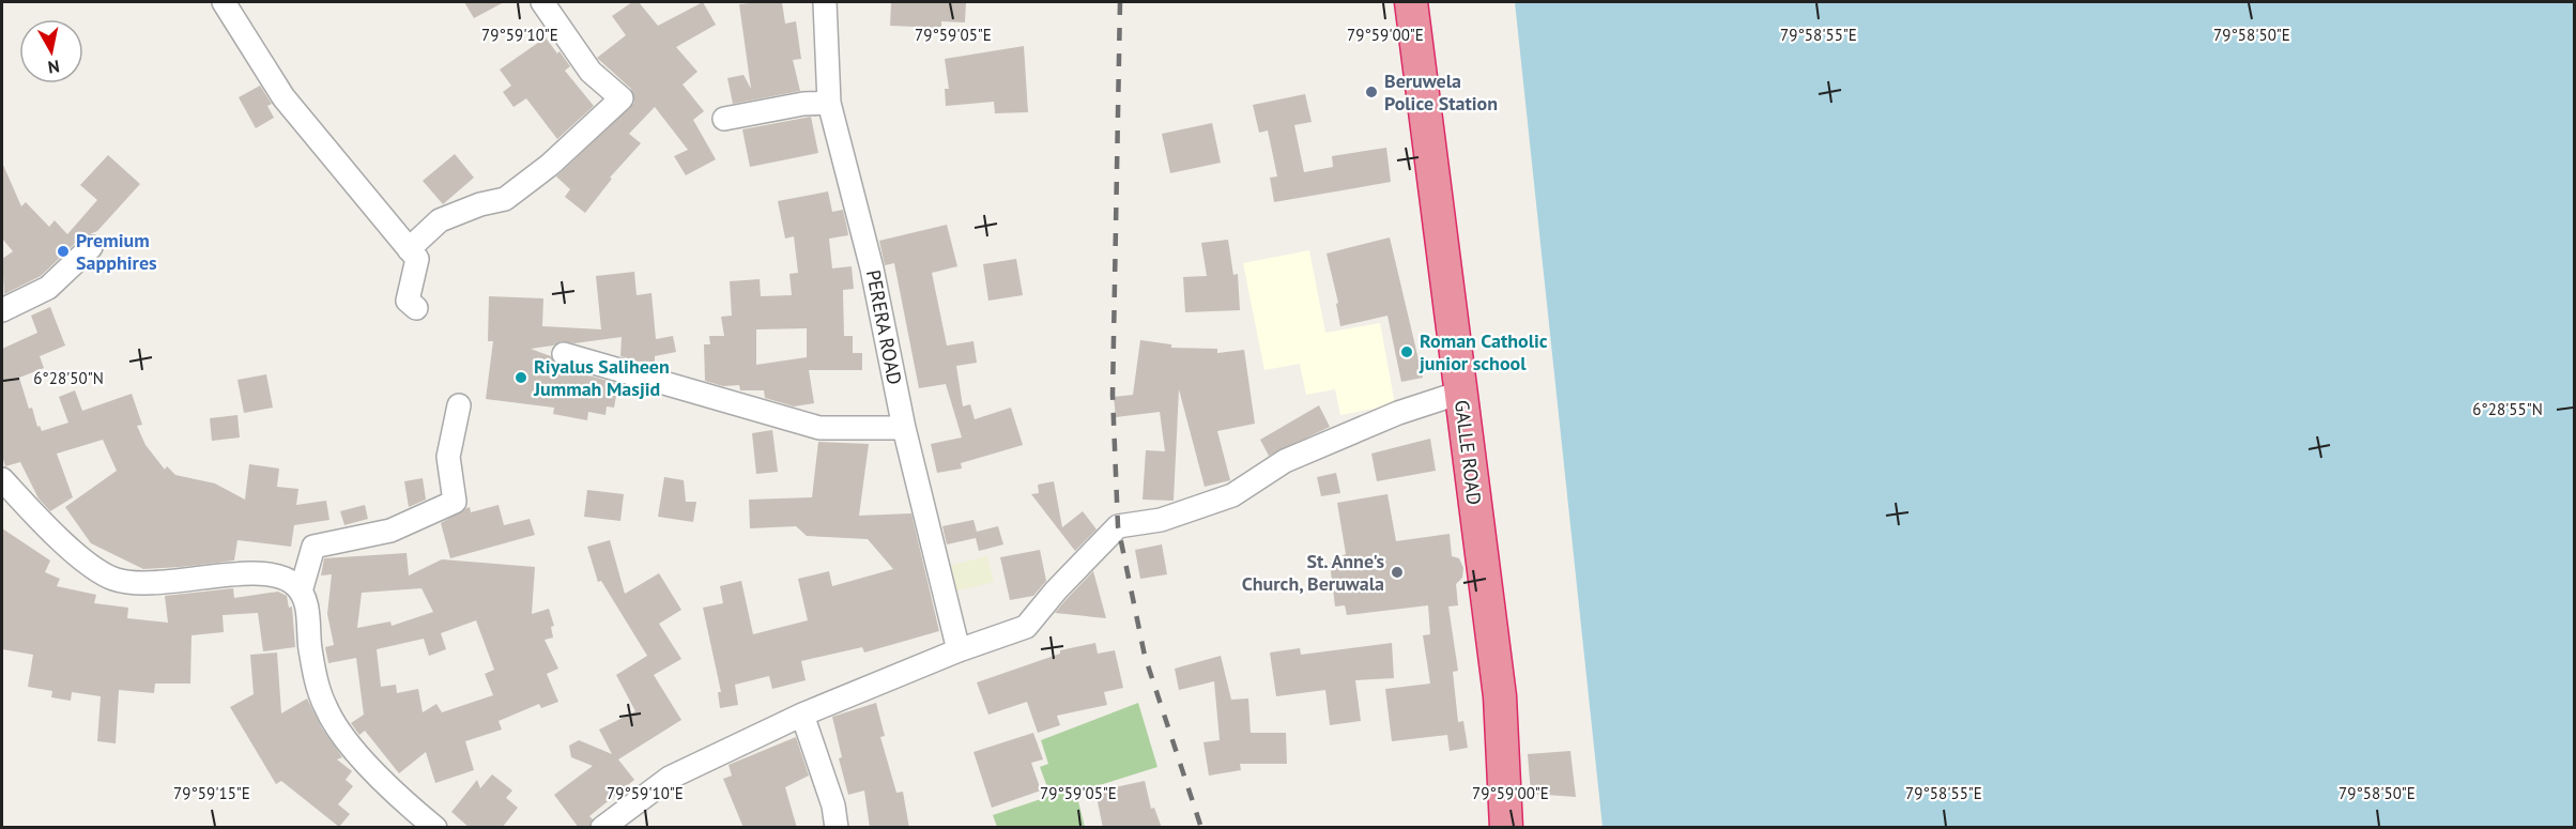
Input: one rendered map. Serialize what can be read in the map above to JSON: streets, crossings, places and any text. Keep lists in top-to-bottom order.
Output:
{
  "streets": {
    "highway": ["GALLE ROAD"],
    "street": ["PERERA ROAD"]
  },
  "places": [
    "Beruwela Police Station",
    "Premium Sapphires",
    "Roman Catholic junior school",
    "Riyalus Saliheen Jummah Masjid",
    "St. Anne's Church, Beruwala"
  ],
  "north": "bottom",
  "coordinates": [
    "79°59'10\"E",
    "79°59'05\"E",
    "79°59'00\"E",
    "79°58'55\"E",
    "79°58'50\"E",
    "6°28'50\"N",
    "6°28'55\"N",
    "79°59'15\"E"
  ]
}
